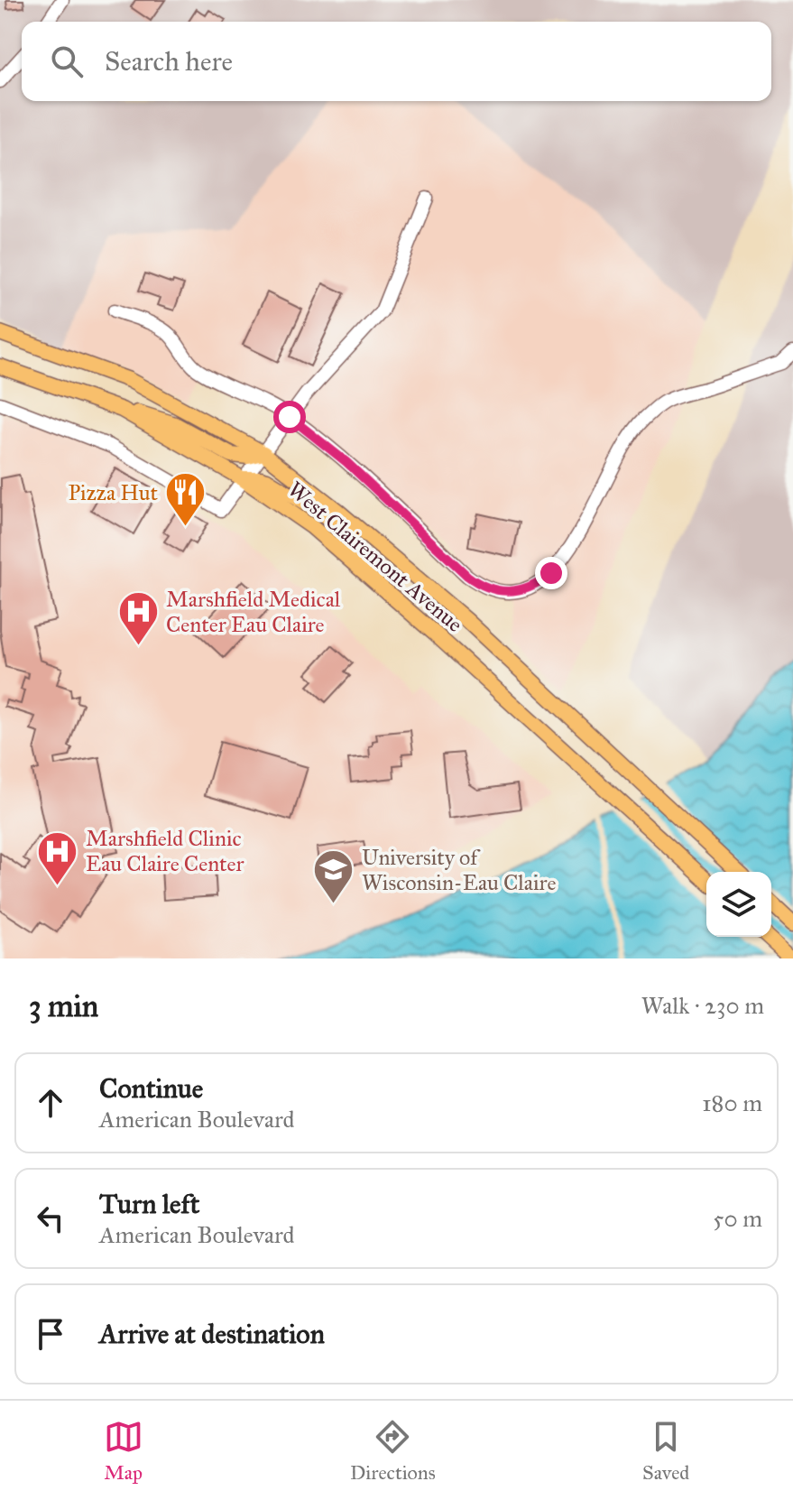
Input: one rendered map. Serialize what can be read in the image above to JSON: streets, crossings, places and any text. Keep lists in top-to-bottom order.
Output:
{
  "streets": {
    "main road": ["West Clairemont Avenue"]
  },
  "places": {
    "restaurant": ["Pizza Hut"],
    "hospital": ["Marshfield Medical Center Eau Claire", "Marshfield Clinic Eau Claire Center"],
    "school or university": ["University of Wisconsin-Eau Claire"]
  },
  "page": {
    "search": "Search here",
    "heading": ["3 min", "Walk · 230 m"],
    "list": [
      ["Continue", "American Boulevard", "180 m"],
      ["Turn left", "American Boulevard", "50 m"],
      "Arrive at destination"
    ],
    "nav": ["Map", "Directions", "Saved"]
  }
}
